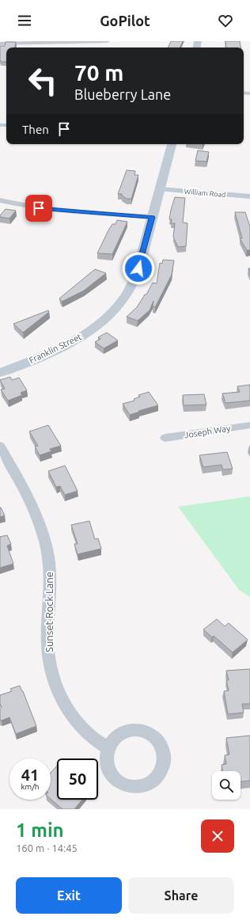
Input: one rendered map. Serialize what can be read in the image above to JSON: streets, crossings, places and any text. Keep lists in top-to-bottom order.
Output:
{
  "streets": {
    "main road": ["Franklin Street"],
    "street": ["William Road", "Joseph Way", "Sunset Rock Lane"]
  },
  "crossings": [
    ["William Road", "Franklin Street"]
  ],
  "page": {
    "header": "GoPilot",
    "turn": ["70 m", "Blueberry Lane"],
    "then": "Then",
    "speed": "41 km/h",
    "limit": "50",
    "heading": ["1 min", "160 m · 14:45"],
    "buttons": ["Exit", "Share"]
  }
}
